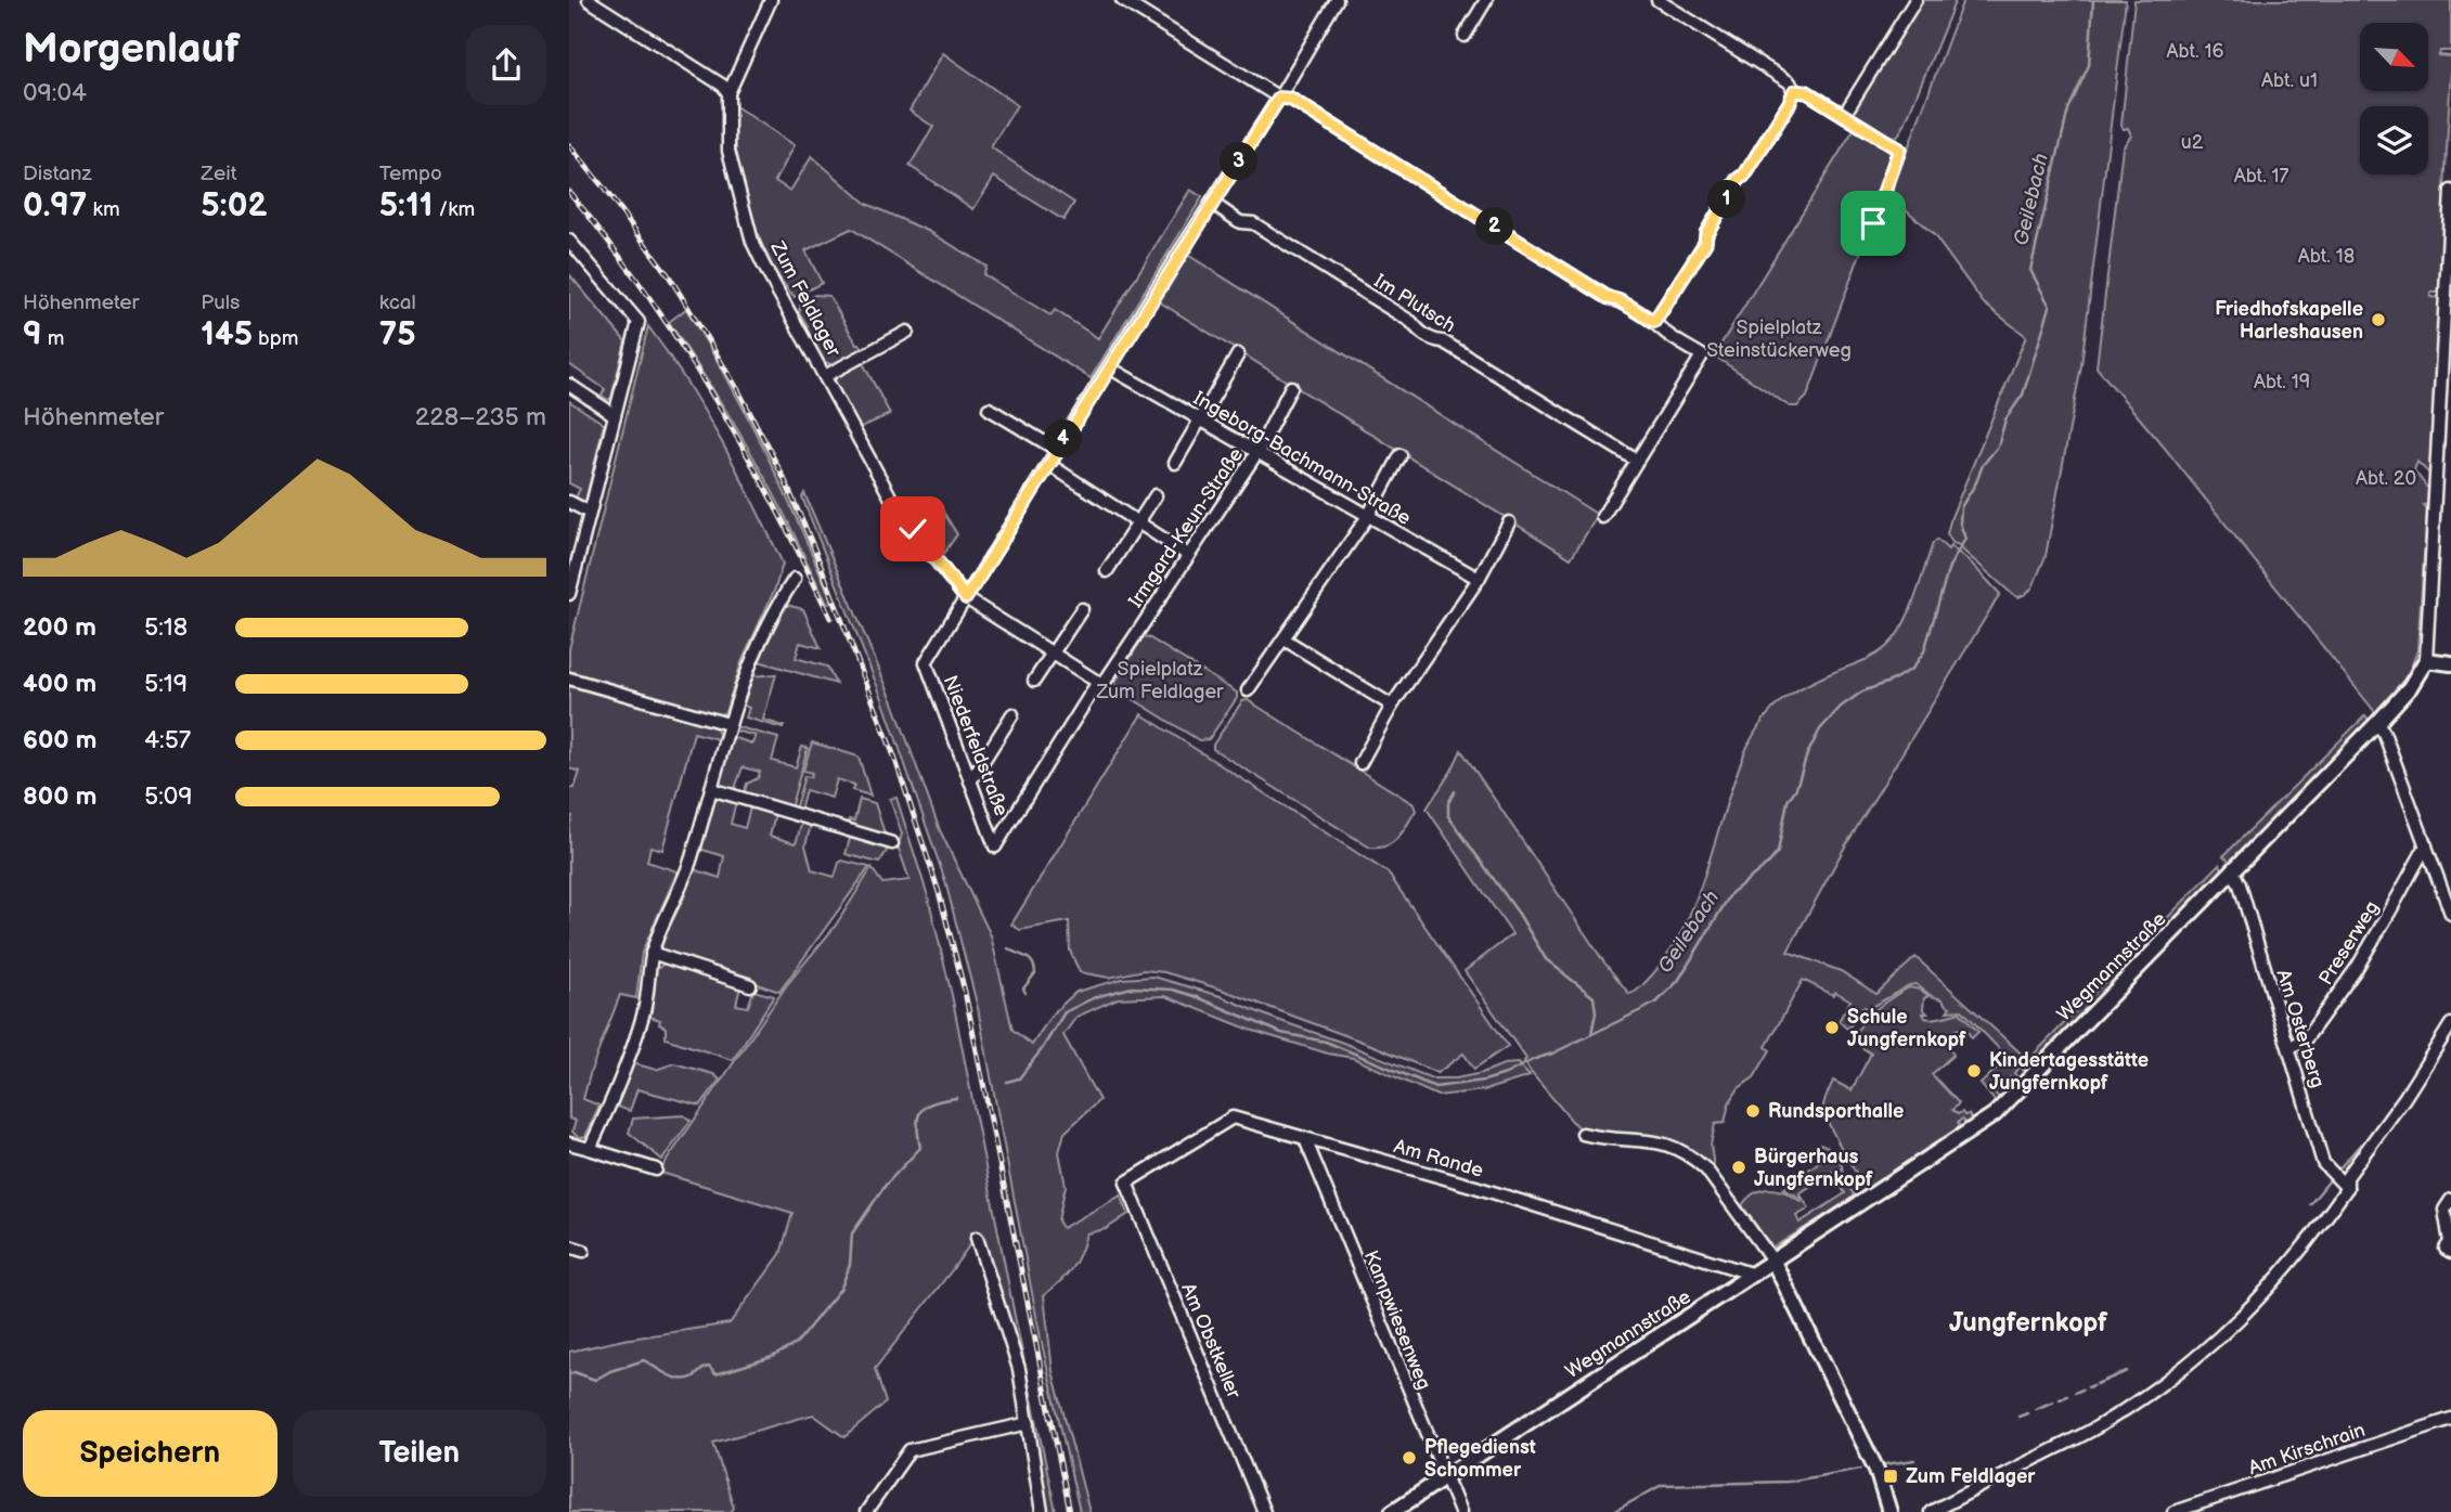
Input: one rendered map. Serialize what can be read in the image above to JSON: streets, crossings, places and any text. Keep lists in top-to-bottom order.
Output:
{
  "streets": {
    "street": [
      "Zum Feldlager",
      "Im Plutsch",
      "Ingeborg-Bachmann-Straße",
      "Irmgard-Keun-Straße",
      "Niederfeldstraße",
      "Preserweg",
      "Wegmannstraße",
      "Am Osterberg",
      "Am Rande",
      "Kampwiesenweg",
      "Am Obstkeller",
      "Am Kirschrain"
    ]
  },
  "crossings": [
    ["Zum Feldlager", "Irmgard-Keun-Straße"],
    ["Zum Feldlager", "Niederfeldstraße"],
    ["Im Plutsch", "Niederfeldstraße"],
    ["Ingeborg-Bachmann-Straße", "Irmgard-Keun-Straße"],
    ["Ingeborg-Bachmann-Straße", "Niederfeldstraße"],
    ["Irmgard-Keun-Straße", "Niederfeldstraße"],
    ["Preserweg", "Am Osterberg"],
    ["Wegmannstraße", "Am Osterberg"],
    ["Wegmannstraße", "Am Rande"],
    ["Wegmannstraße", "Kampwiesenweg"],
    ["Am Rande", "Kampwiesenweg"],
    ["Am Rande", "Am Obstkeller"]
  ],
  "districts": ["Jungfernkopf"],
  "water": ["Geilebach"],
  "parks": [
    "Abt. 16",
    "Abt. u1",
    "u2",
    "Abt. 17",
    "Abt. 18",
    "Spielplatz Steinstückerweg",
    "Abt. 19",
    "Abt. 20",
    "Spielplatz Zum Feldlager"
  ],
  "places": {
    "other": [
      "Friedhofskapelle Harleshausen",
      "Schule Jungfernkopf",
      "Kindertagesstätte Jungfernkopf",
      "Rundsporthalle",
      "Bürgerhaus Jungfernkopf",
      "Pflegedienst Schommer"
    ],
    "transit": ["Zum Feldlager"]
  },
  "north": "bottom right",
  "page": {
    "heading": ["Morgenlauf", "09:04"],
    "stats": [
      ["Distanz", "0.97 km"],
      ["Zeit", "5:02"],
      ["Tempo", "5:11 /km"],
      ["Höhenmeter", "9 m"],
      ["Puls", "145 bpm"],
      ["kcal", "75"]
    ],
    "pins": [
      "3",
      "1",
      "2",
      "4"
    ],
    "chart": ["Höhenmeter", "228–235 m"],
    "list": [
      {
        "name": "200 m",
        "note": "5:18"
      },
      {
        "name": "400 m",
        "note": "5:19"
      },
      {
        "name": "600 m",
        "note": "4:57"
      },
      {
        "name": "800 m",
        "note": "5:09"
      }
    ],
    "buttons": ["Speichern", "Teilen"]
  }
}
